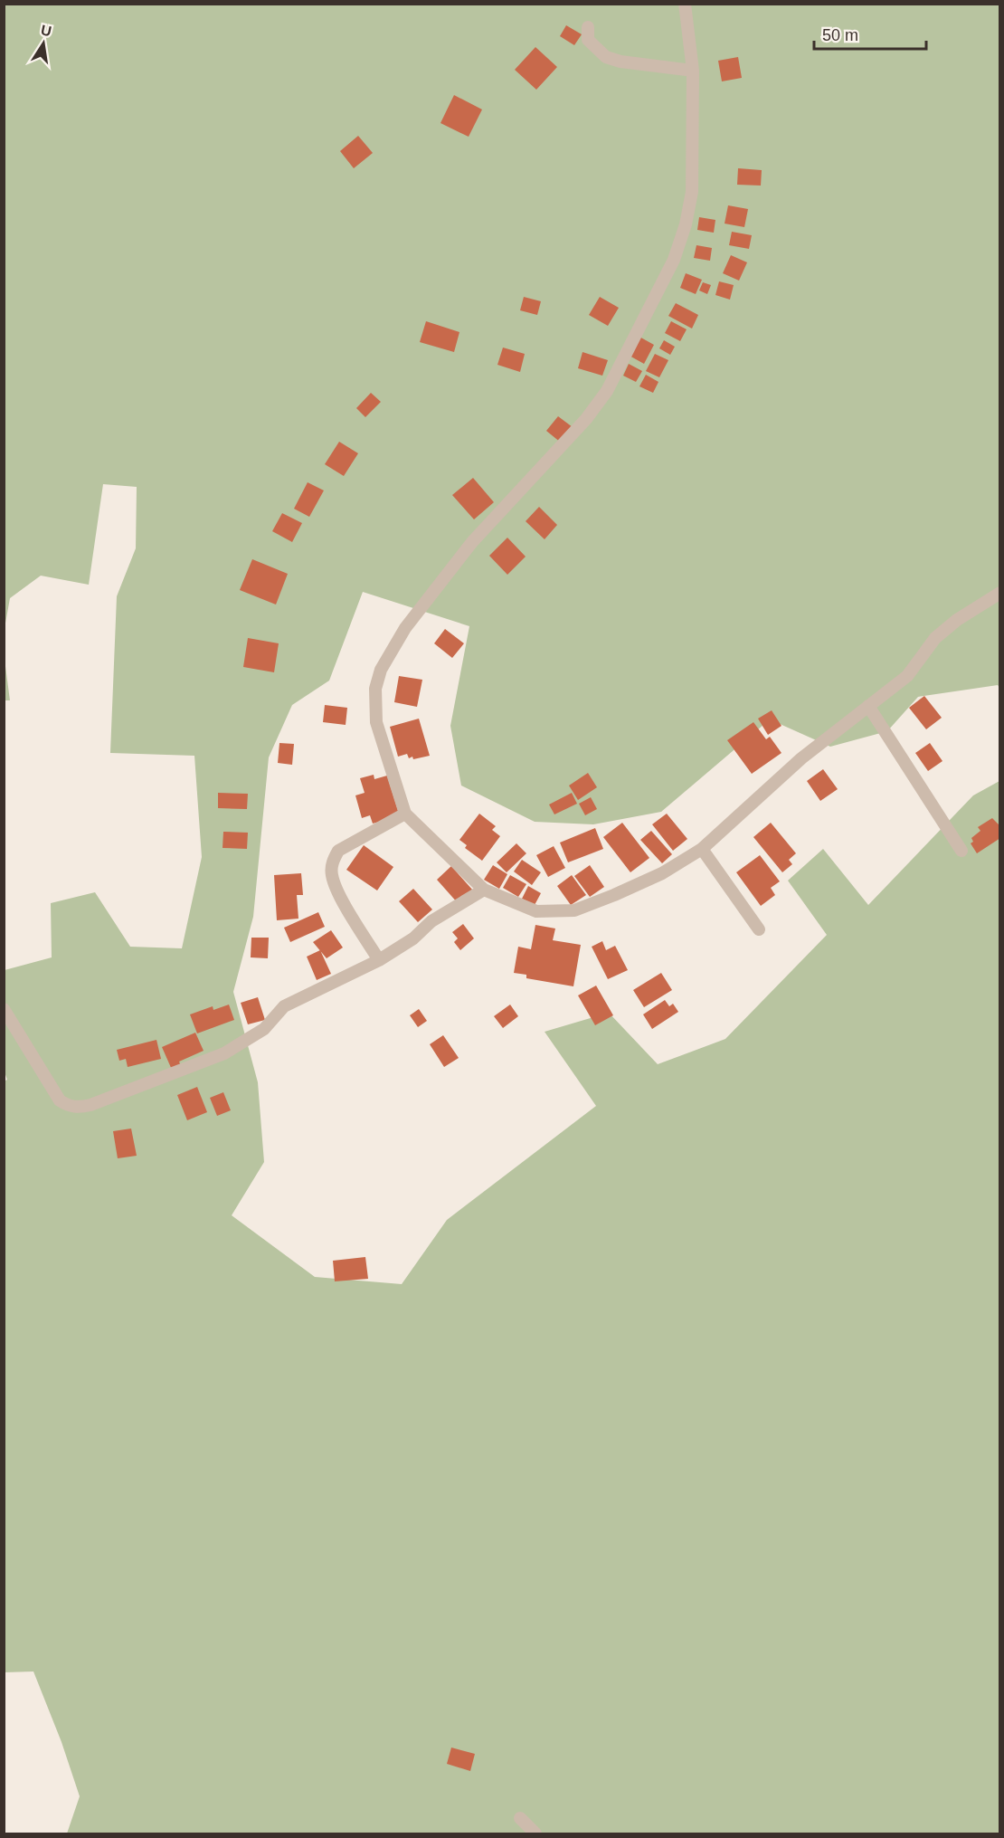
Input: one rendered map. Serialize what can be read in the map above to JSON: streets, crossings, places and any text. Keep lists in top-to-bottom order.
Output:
{
  "scale_bar": "50 m",
  "north": "top"
}
